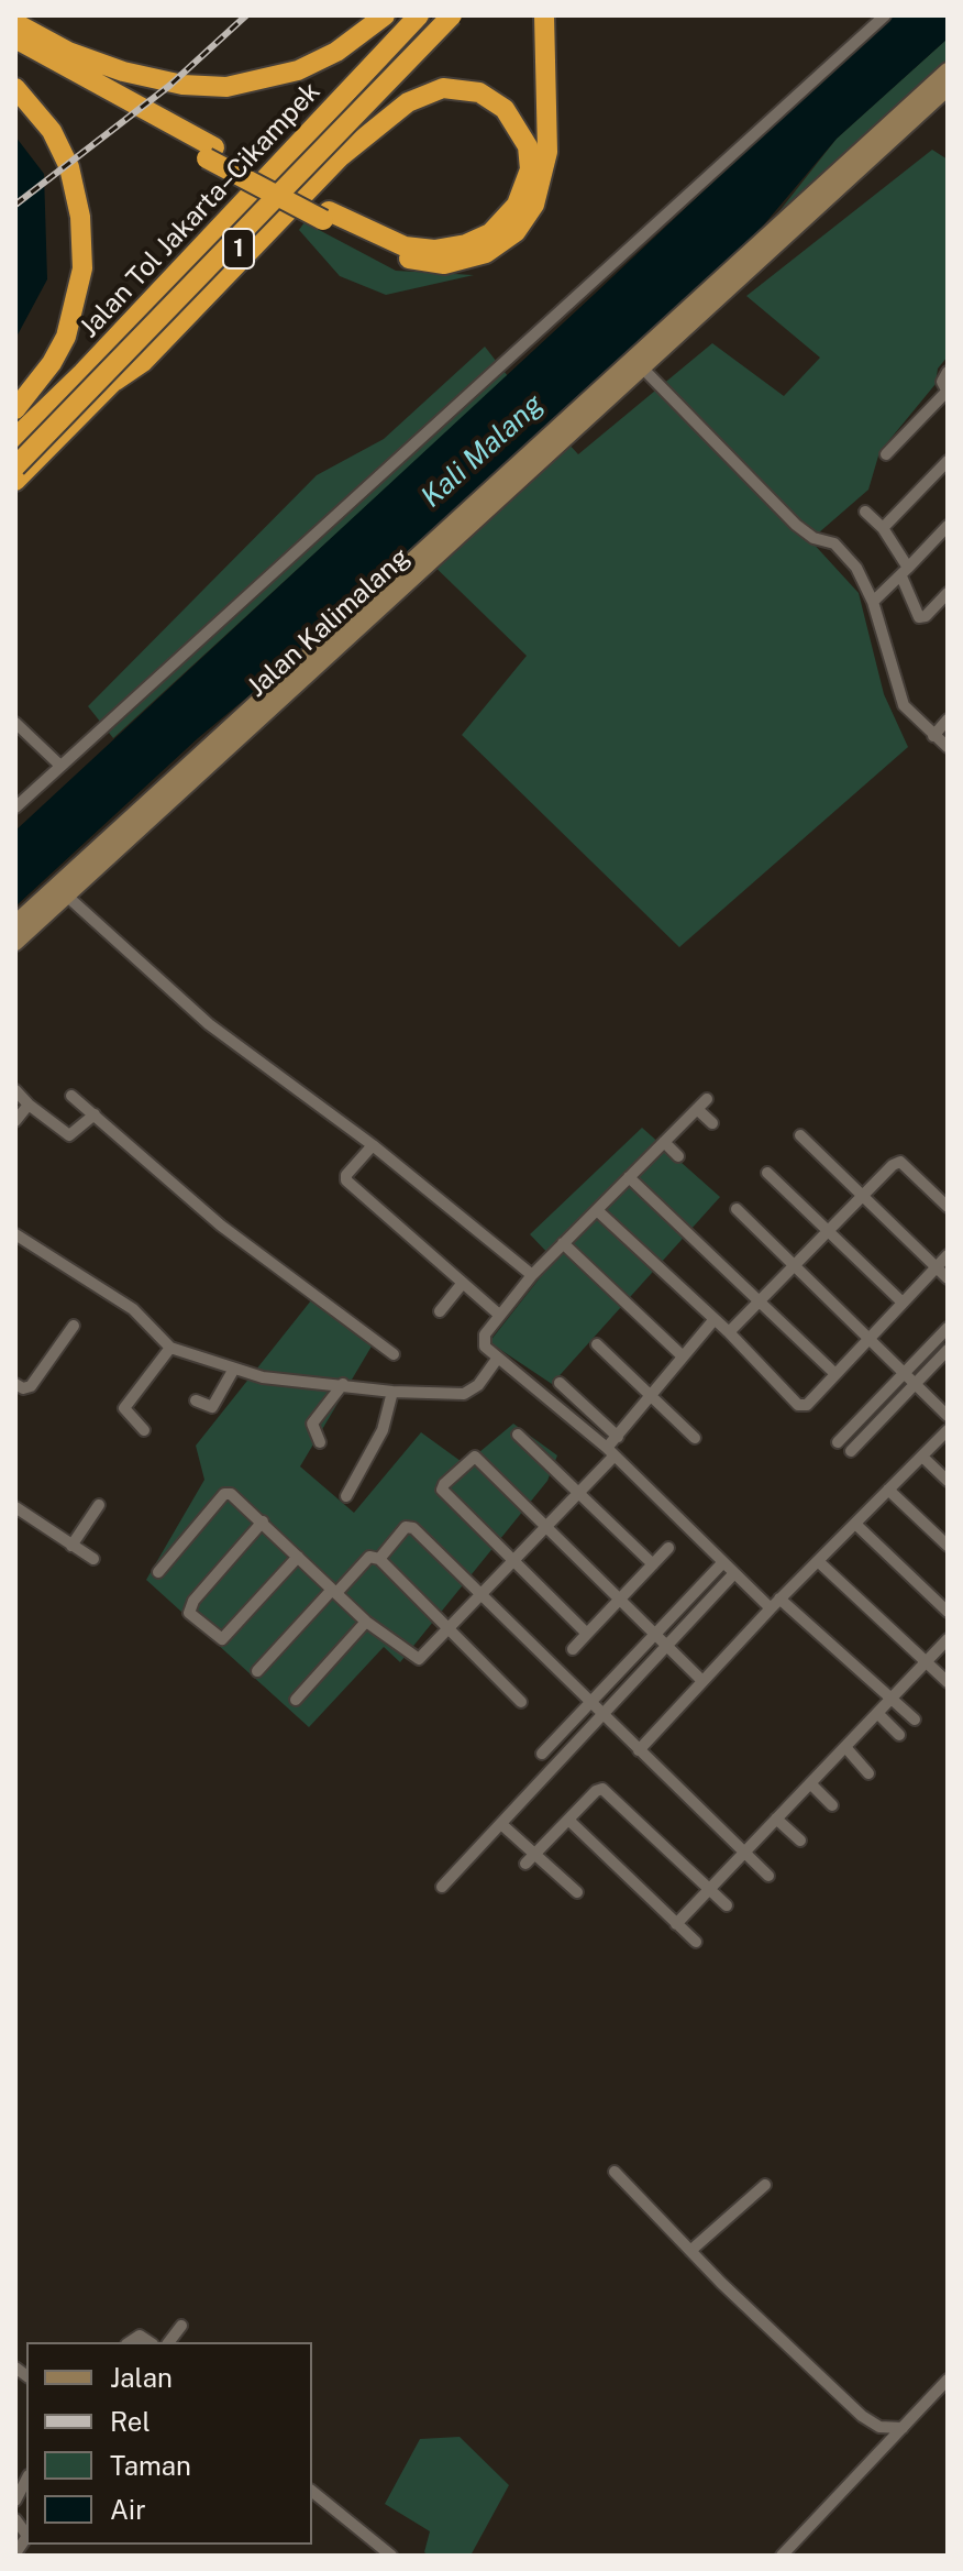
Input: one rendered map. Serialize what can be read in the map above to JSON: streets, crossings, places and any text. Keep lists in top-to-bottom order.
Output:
{
  "streets": {
    "highway": ["Jalan Tol Jakarta–Cikampek", "1"],
    "main road": ["Jalan Kalimalang"]
  },
  "water": ["Kali Malang"],
  "legend": [
    "Jalan",
    "Rel",
    "Taman",
    "Air"
  ]
}
